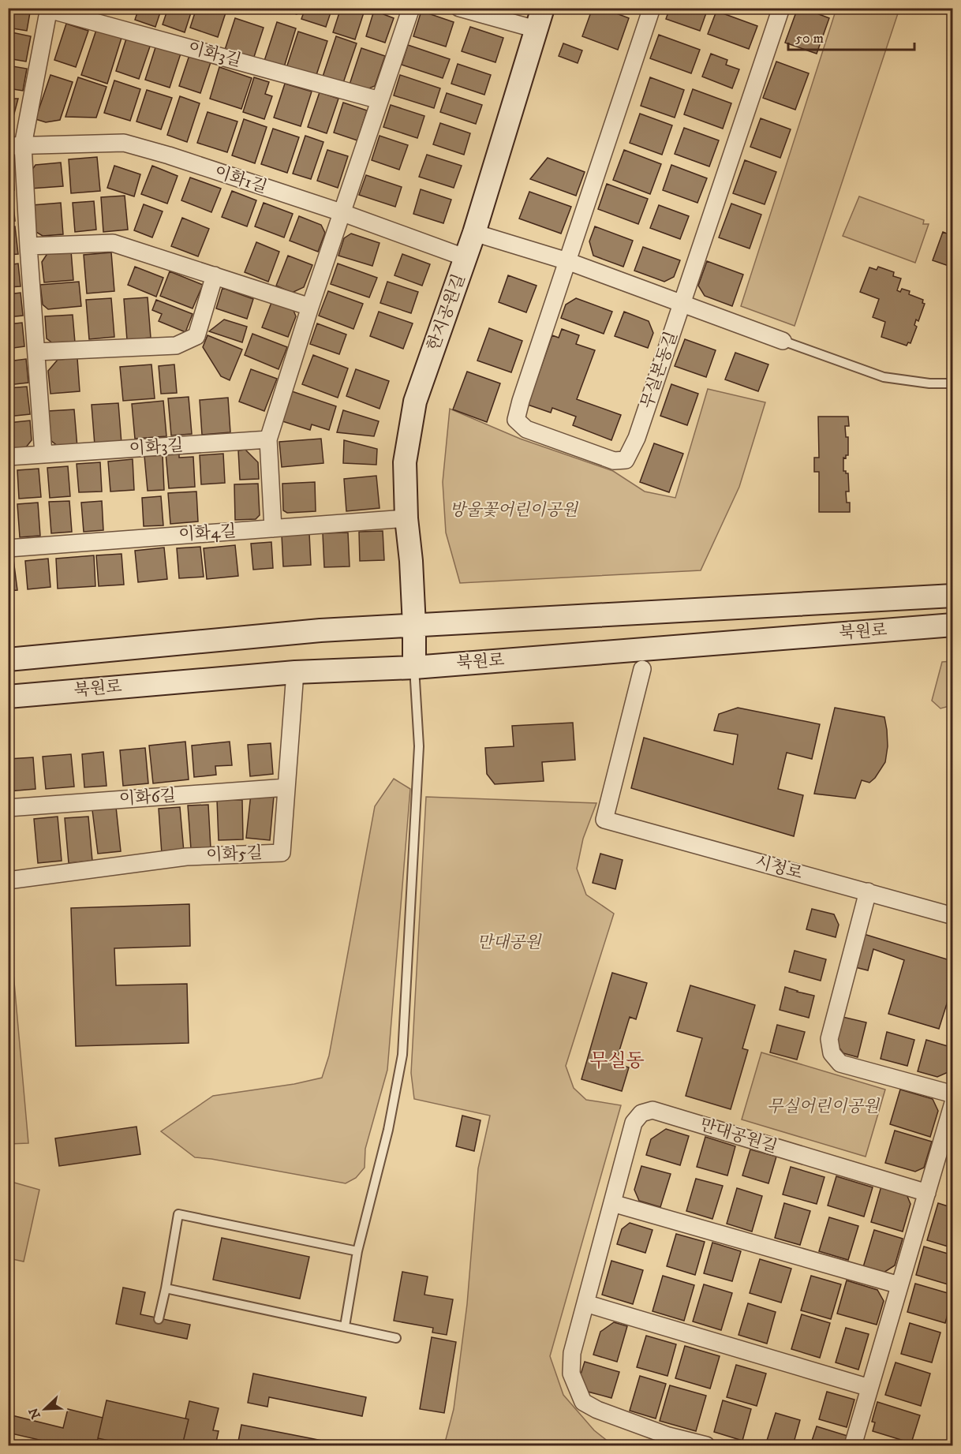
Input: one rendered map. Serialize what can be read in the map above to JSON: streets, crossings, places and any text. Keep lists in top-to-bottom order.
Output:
{
  "streets": {
    "street": [
      "이화3길",
      "이화1길",
      "한지공원길",
      "무실본동길",
      "이화4길",
      "북원로",
      "이화6길",
      "이화5길",
      "시청로",
      "만대공원길"
    ]
  },
  "crossings": [
    ["이화3길", "이화1길"],
    ["이화1길", "한지공원길"],
    ["한지공원길", "이화4길"],
    ["한지공원길", "북원로"],
    ["북원로", "이화5길"],
    ["이화6길", "이화5길"]
  ],
  "districts": ["무실동"],
  "parks": ["방울꽃어린이공원", "만대공원", "무실어린이공원"],
  "scale_bar": "50 m",
  "north": "bottom left"
}
